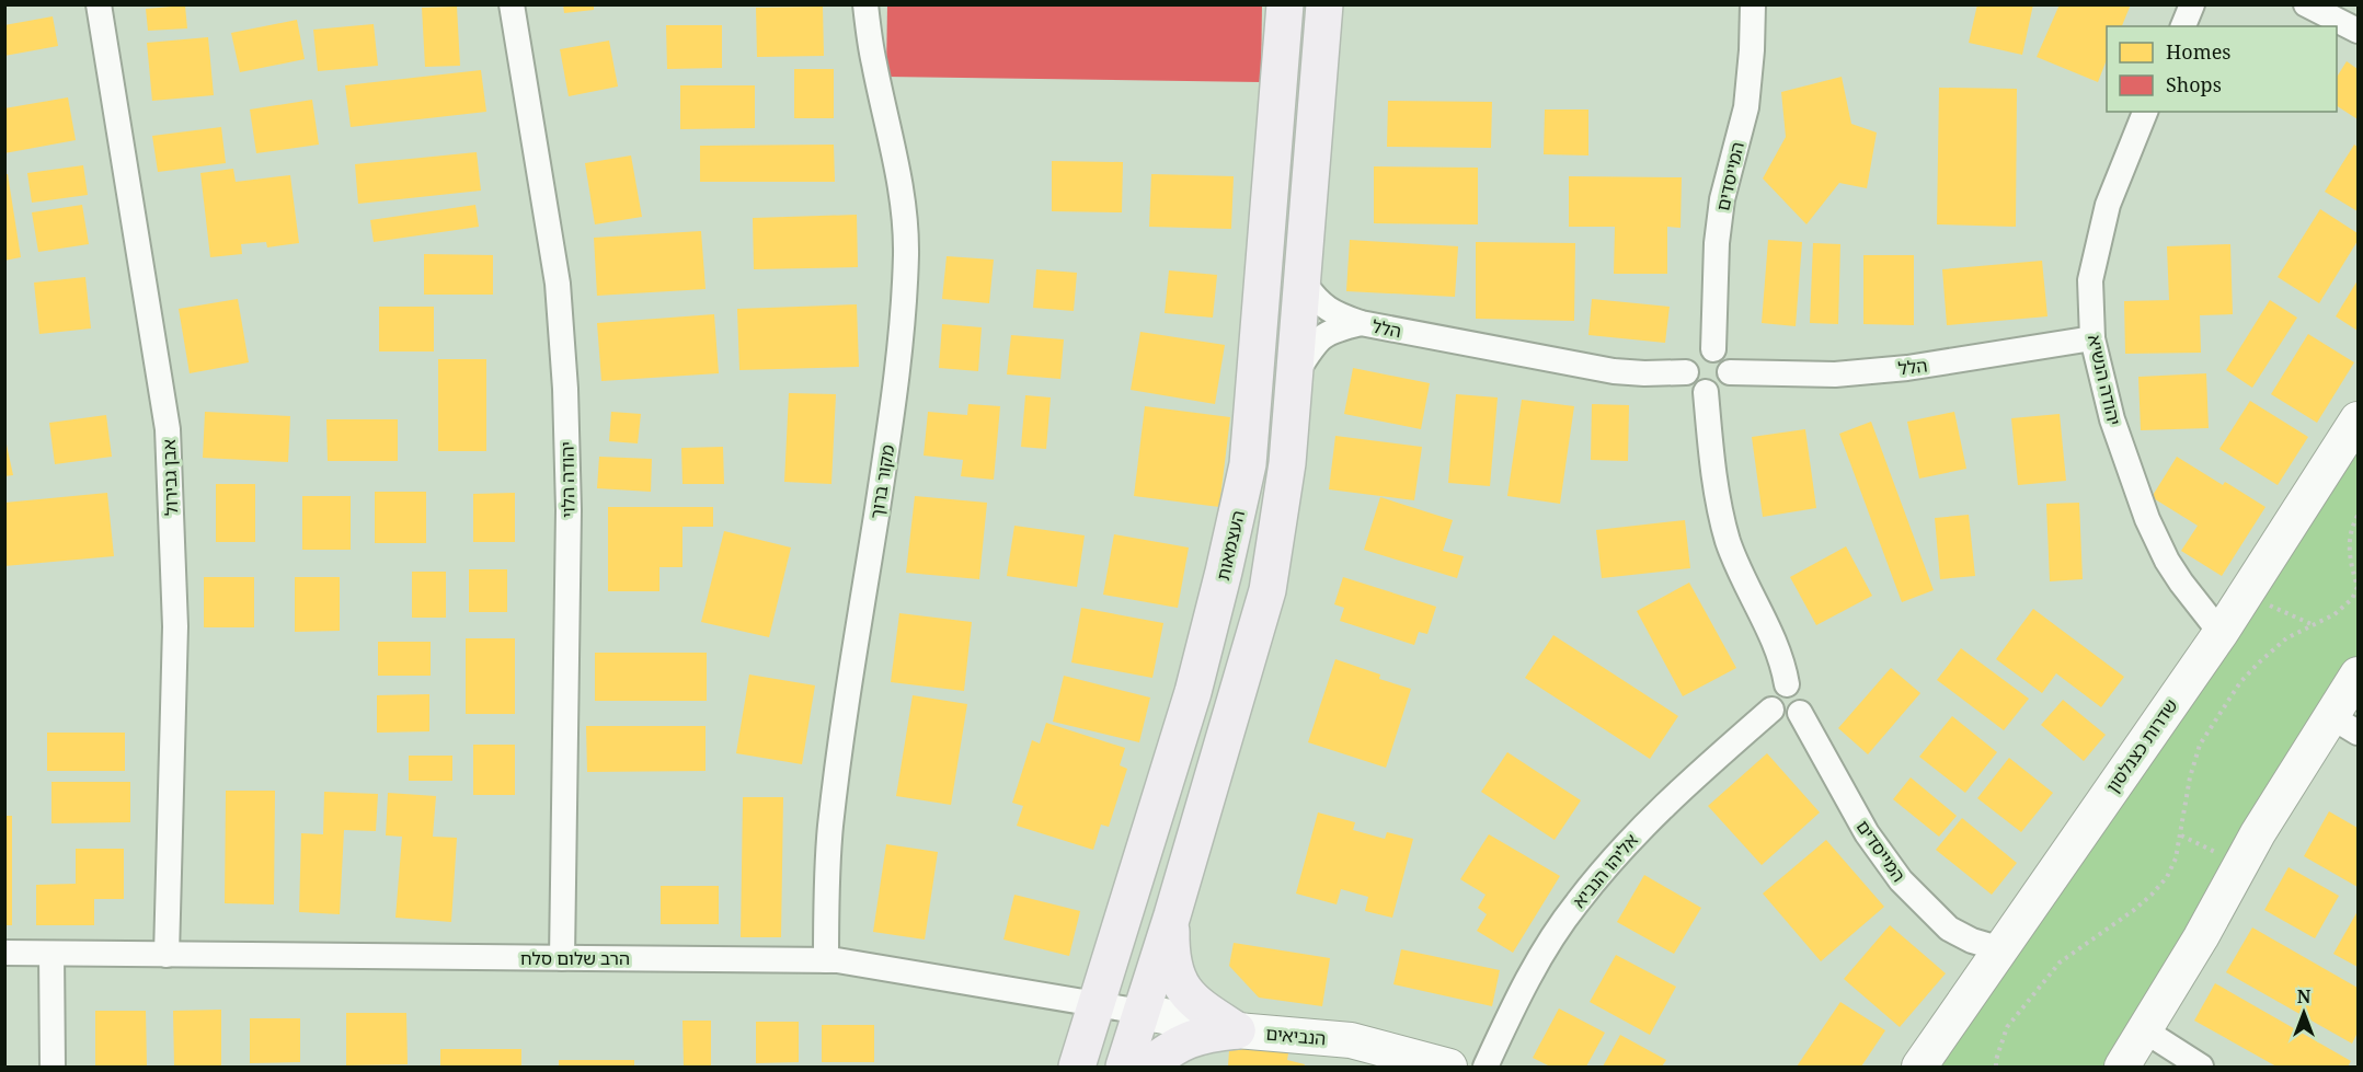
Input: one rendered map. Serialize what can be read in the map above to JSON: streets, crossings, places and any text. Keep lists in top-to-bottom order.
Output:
{
  "streets": {
    "main road": ["העצמאות"],
    "street": [
      "המייסדים",
      "הלל",
      "יהודה הנשיא",
      "אבן גבירול",
      "יהודה הלוי",
      "מקור ברוך",
      "שדרות כצנלסון",
      "אליהו הנביא",
      "הרב שלום סלח",
      "הנביאים"
    ]
  },
  "crossings": [
    ["המייסדים", "הלל"],
    ["המייסדים", "שדרות כצנלסון"],
    ["המייסדים", "אליהו הנביא"],
    ["הלל", "יהודה הנשיא"],
    ["יהודה הנשיא", "שדרות כצנלסון"],
    ["אבן גבירול", "הרב שלום סלח"],
    ["יהודה הלוי", "הרב שלום סלח"],
    ["מקור ברוך", "הרב שלום סלח"],
    ["העצמאות", "הרב שלום סלח"],
    ["הרב שלום סלח", "הנביאים"]
  ],
  "legend": ["Homes", "Shops"],
  "north": "top"
}
